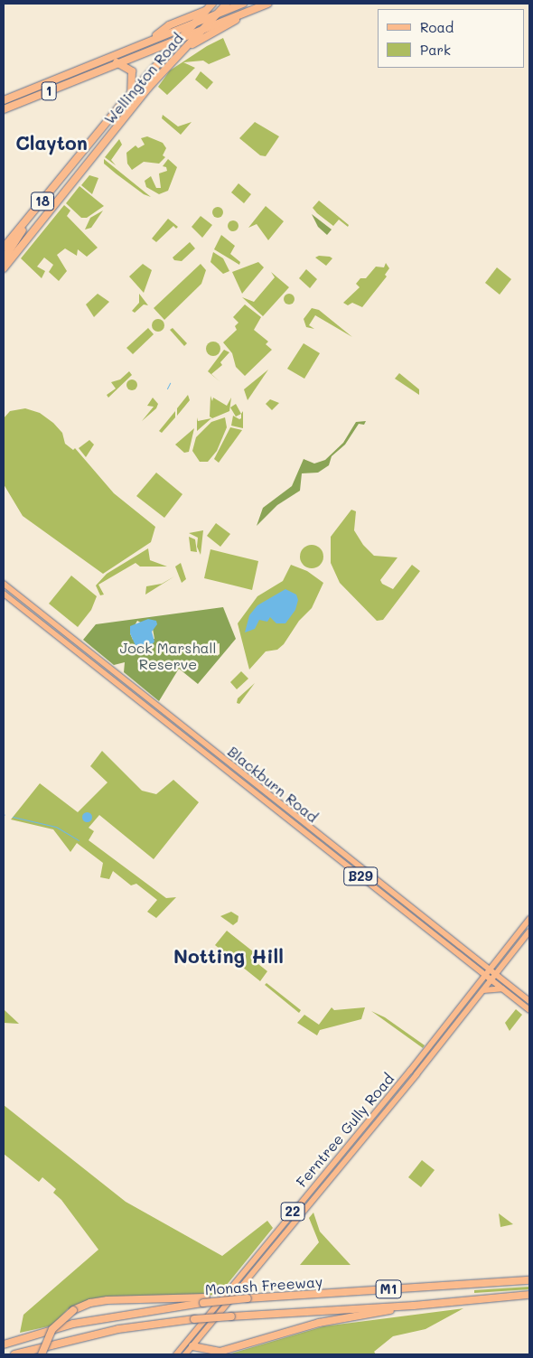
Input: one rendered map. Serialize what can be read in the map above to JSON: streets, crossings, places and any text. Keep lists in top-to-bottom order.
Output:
{
  "streets": {
    "highway": [
      "Wellington Road",
      "1",
      "18",
      "Monash Freeway",
      "M1"
    ],
    "main road": [
      "Blackburn Road",
      "B29",
      "Ferntree Gully Road",
      "22"
    ]
  },
  "crossings": [
    ["Wellington Road", "1"],
    ["Wellington Road", "18"],
    ["1", "18"],
    ["Blackburn Road", "Ferntree Gully Road"]
  ],
  "districts": ["Clayton", "Notting Hill"],
  "parks": ["Jock Marshall Reserve"],
  "legend": ["Road", "Park"]
}
